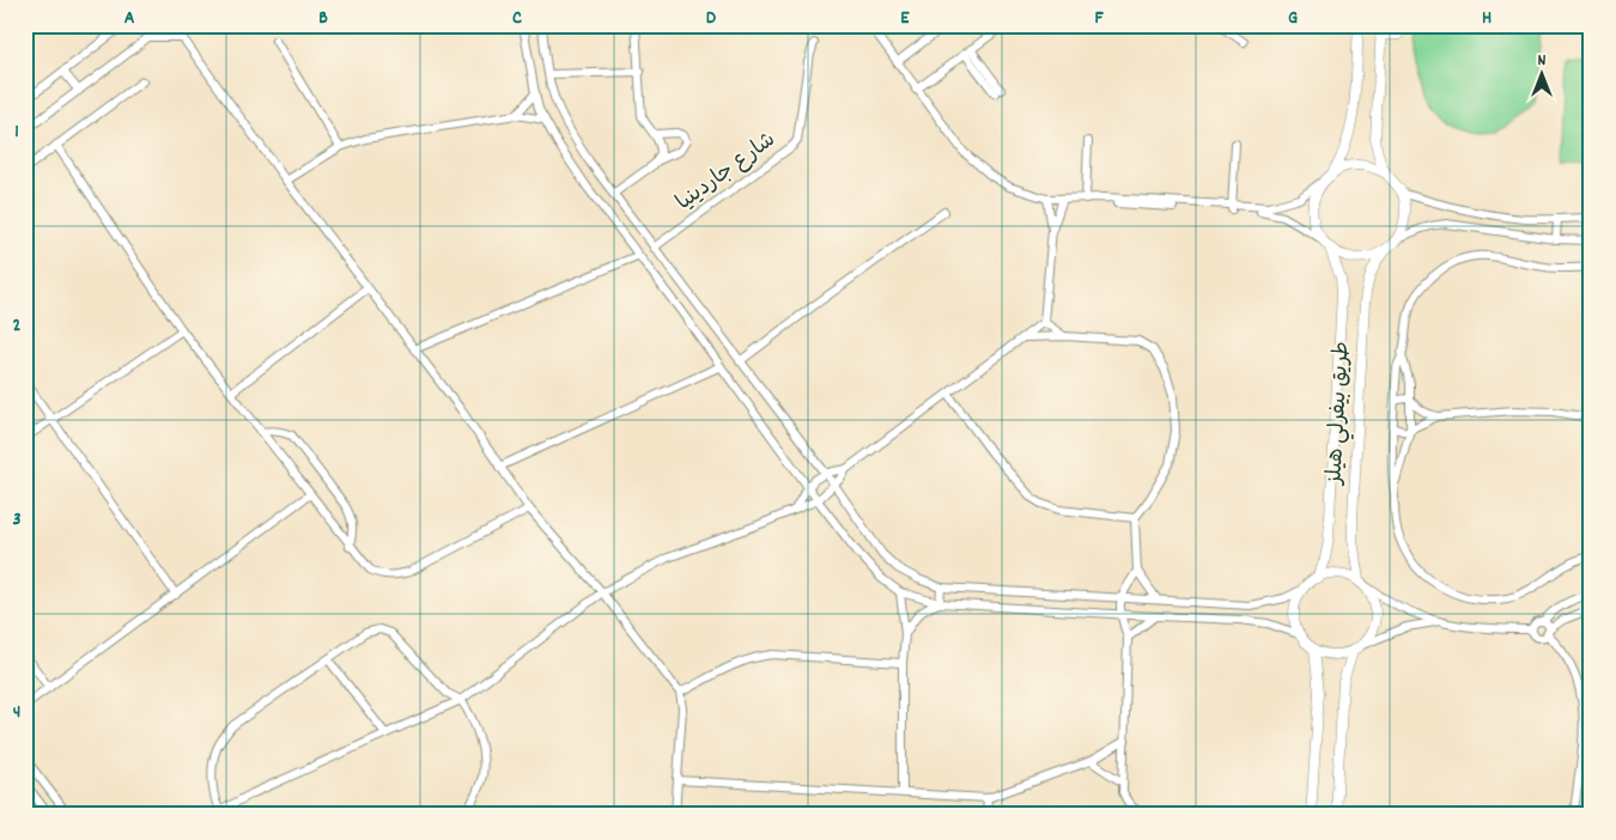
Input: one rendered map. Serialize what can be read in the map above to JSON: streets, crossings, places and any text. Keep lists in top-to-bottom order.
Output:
{
  "streets": {
    "street": ["شارع جاردينيا", "طريق بيفرلي هيلز"]
  },
  "north": "top",
  "grid": {
    "columns": [
      "A",
      "B",
      "C",
      "D",
      "E",
      "F",
      "G",
      "H"
    ],
    "rows": [
      "1",
      "2",
      "3",
      "4"
    ]
  }
}
